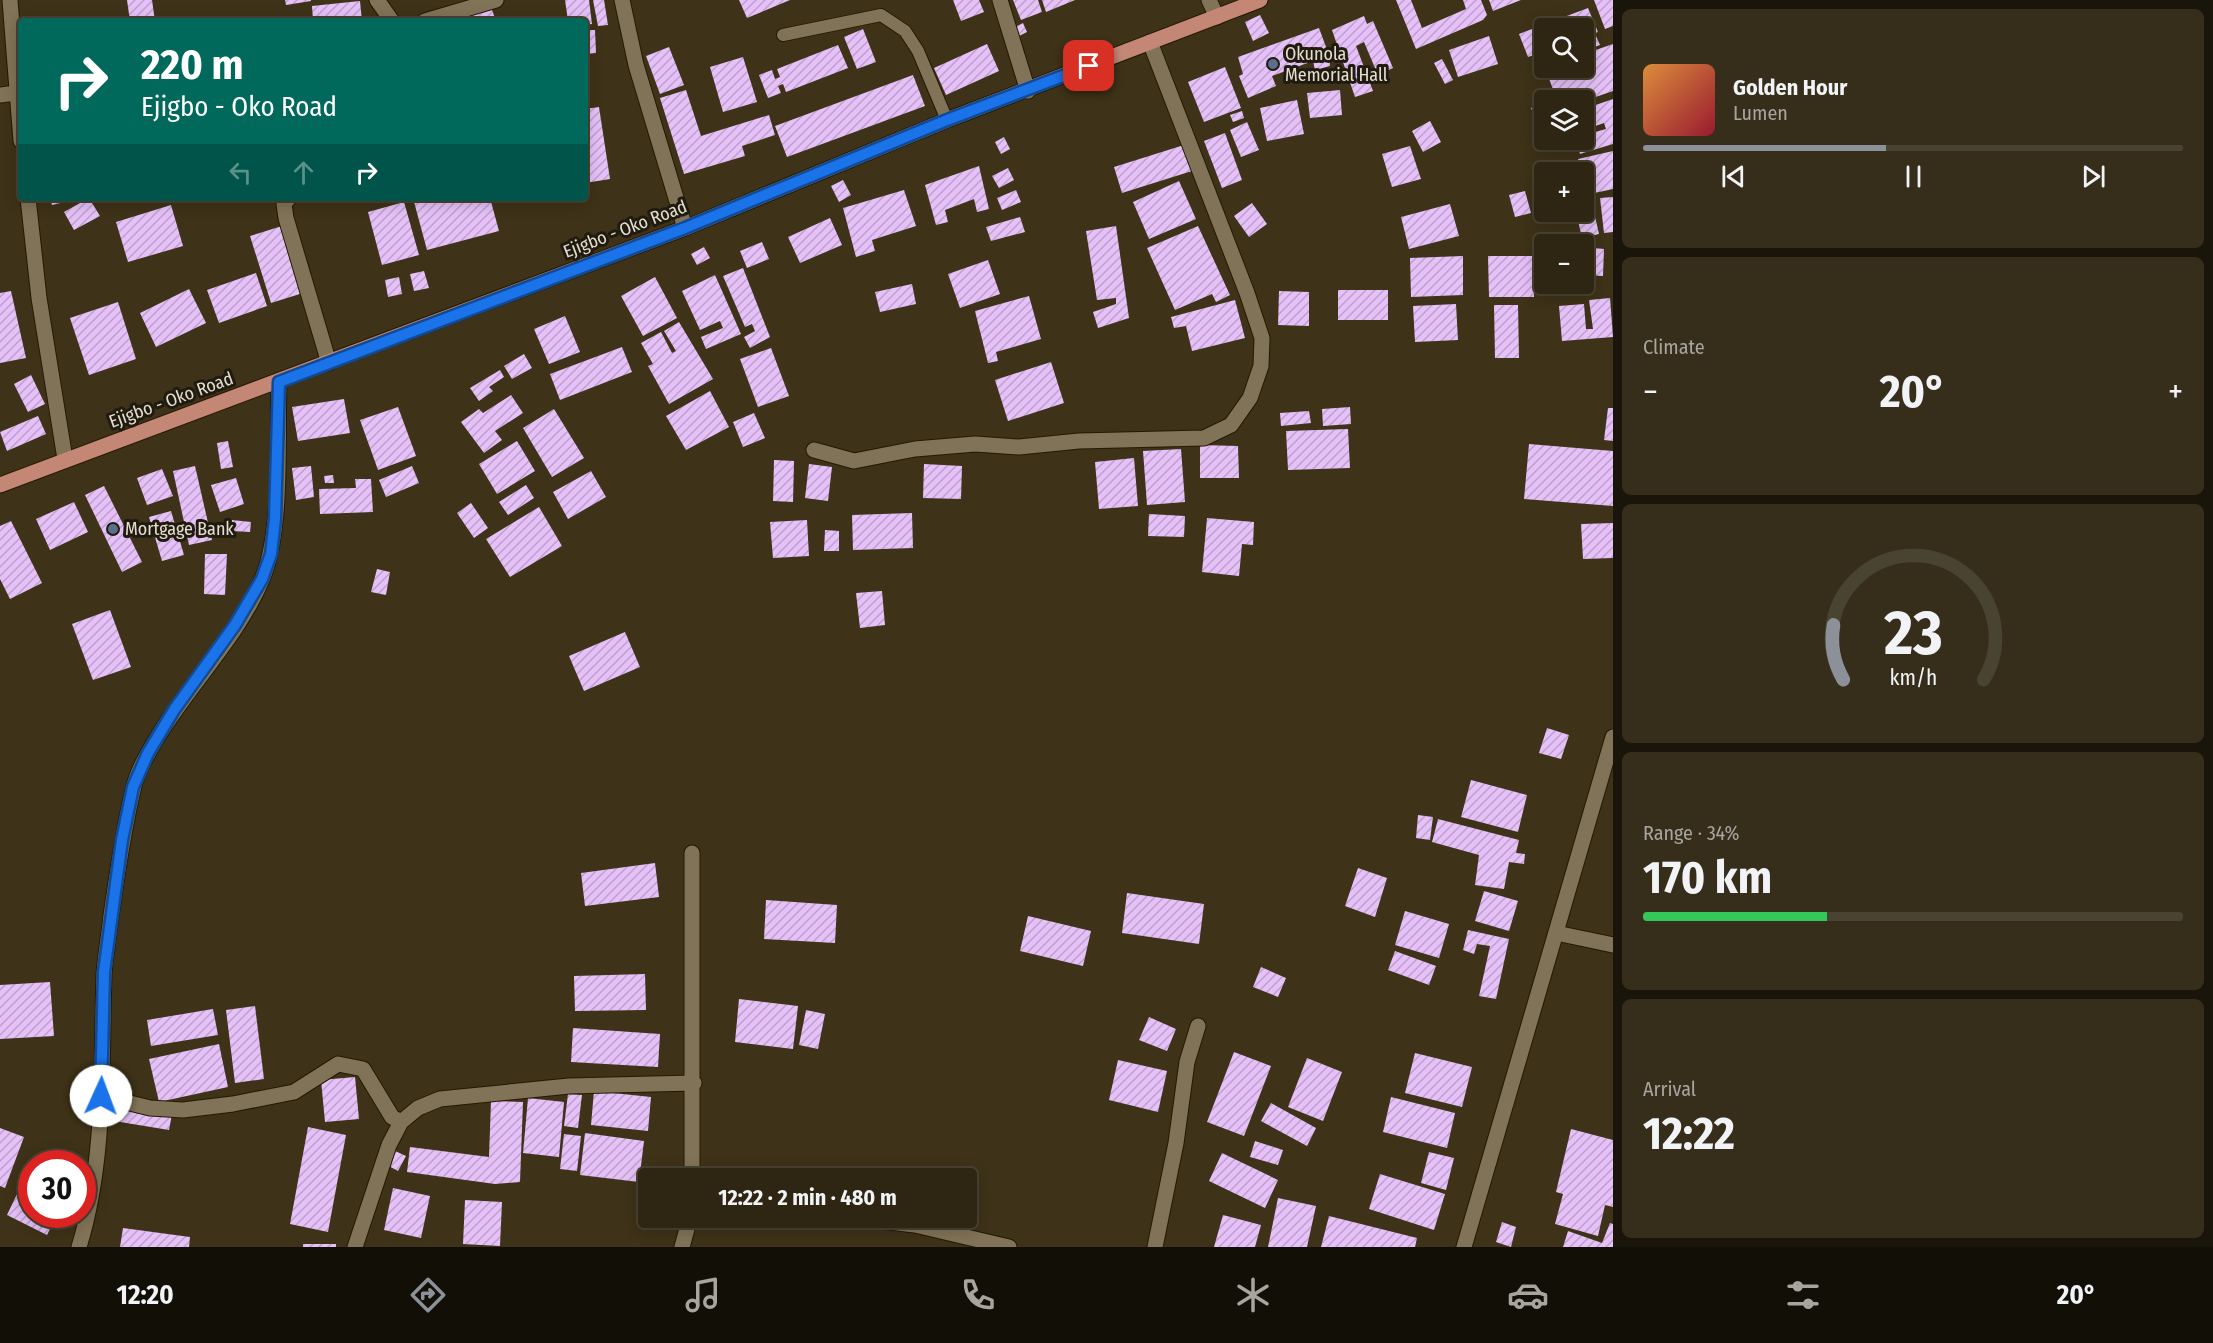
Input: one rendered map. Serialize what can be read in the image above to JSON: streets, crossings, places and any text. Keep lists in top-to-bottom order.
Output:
{
  "streets": {
    "main road": ["Ejigbo - Oko Road"]
  },
  "places": ["Okunola Memorial Hall", "Mortgage Bank"],
  "page": {
    "map_buttons": ["+", "−"],
    "turn": ["220 m", "Ejigbo - Oko Road"],
    "song": ["Golden Hour", "Lumen"],
    "tile": [
      "Climate",
      ["Range · 34%", "170 km"],
      ["Arrival", "12:22"]
    ],
    "heat": ["−", "20°", "+"],
    "limit": "30",
    "trip": "12:22 · 2 min · 480 m",
    "tabs": ["12:20", "20°"],
    "gauge": ["23", "km/h"]
  }
}
